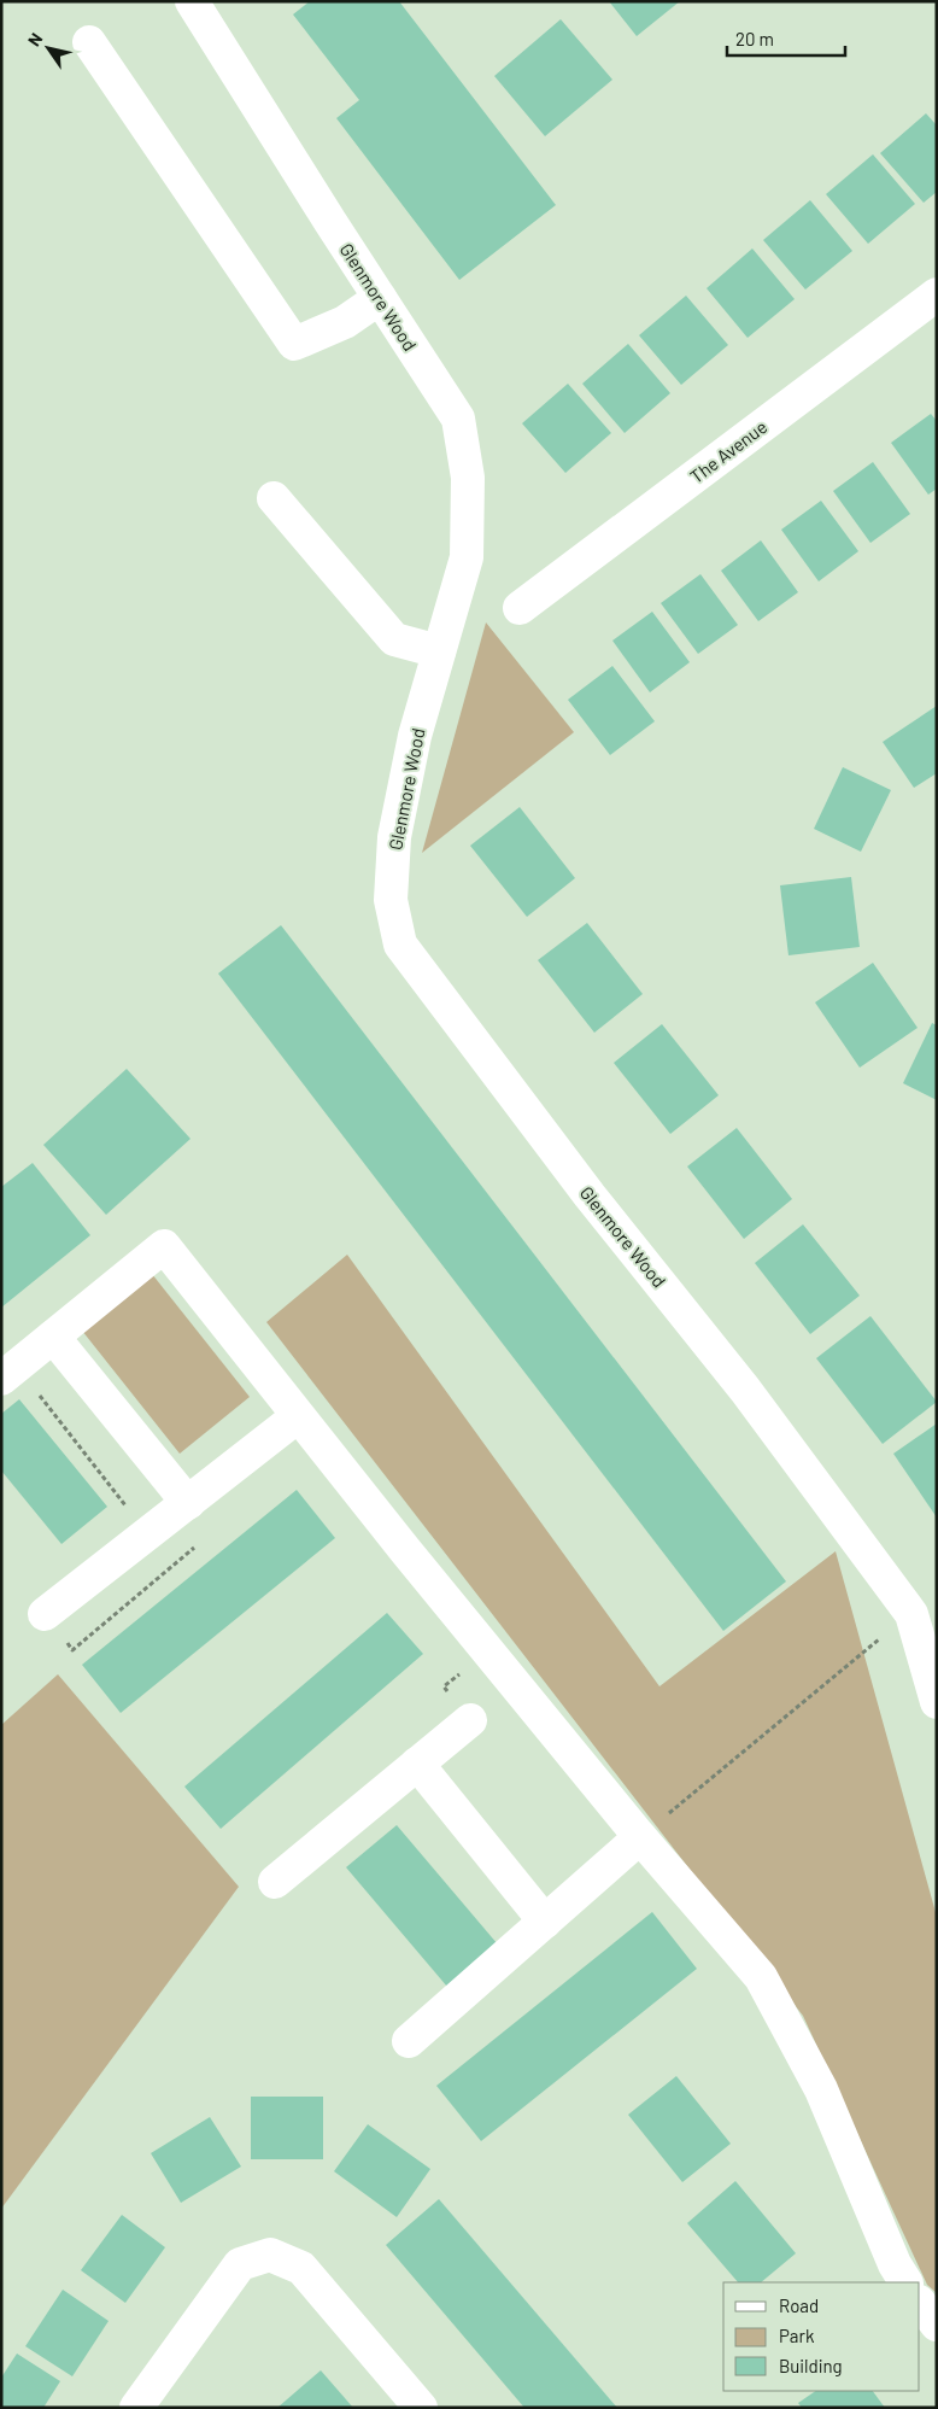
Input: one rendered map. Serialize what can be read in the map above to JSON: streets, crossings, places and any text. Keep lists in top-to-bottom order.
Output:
{
  "streets": {
    "street": ["Glenmore Wood", "The Avenue"]
  },
  "legend": ["Road", "Park", "Building"],
  "scale_bar": "20 m",
  "north": "top left"
}
